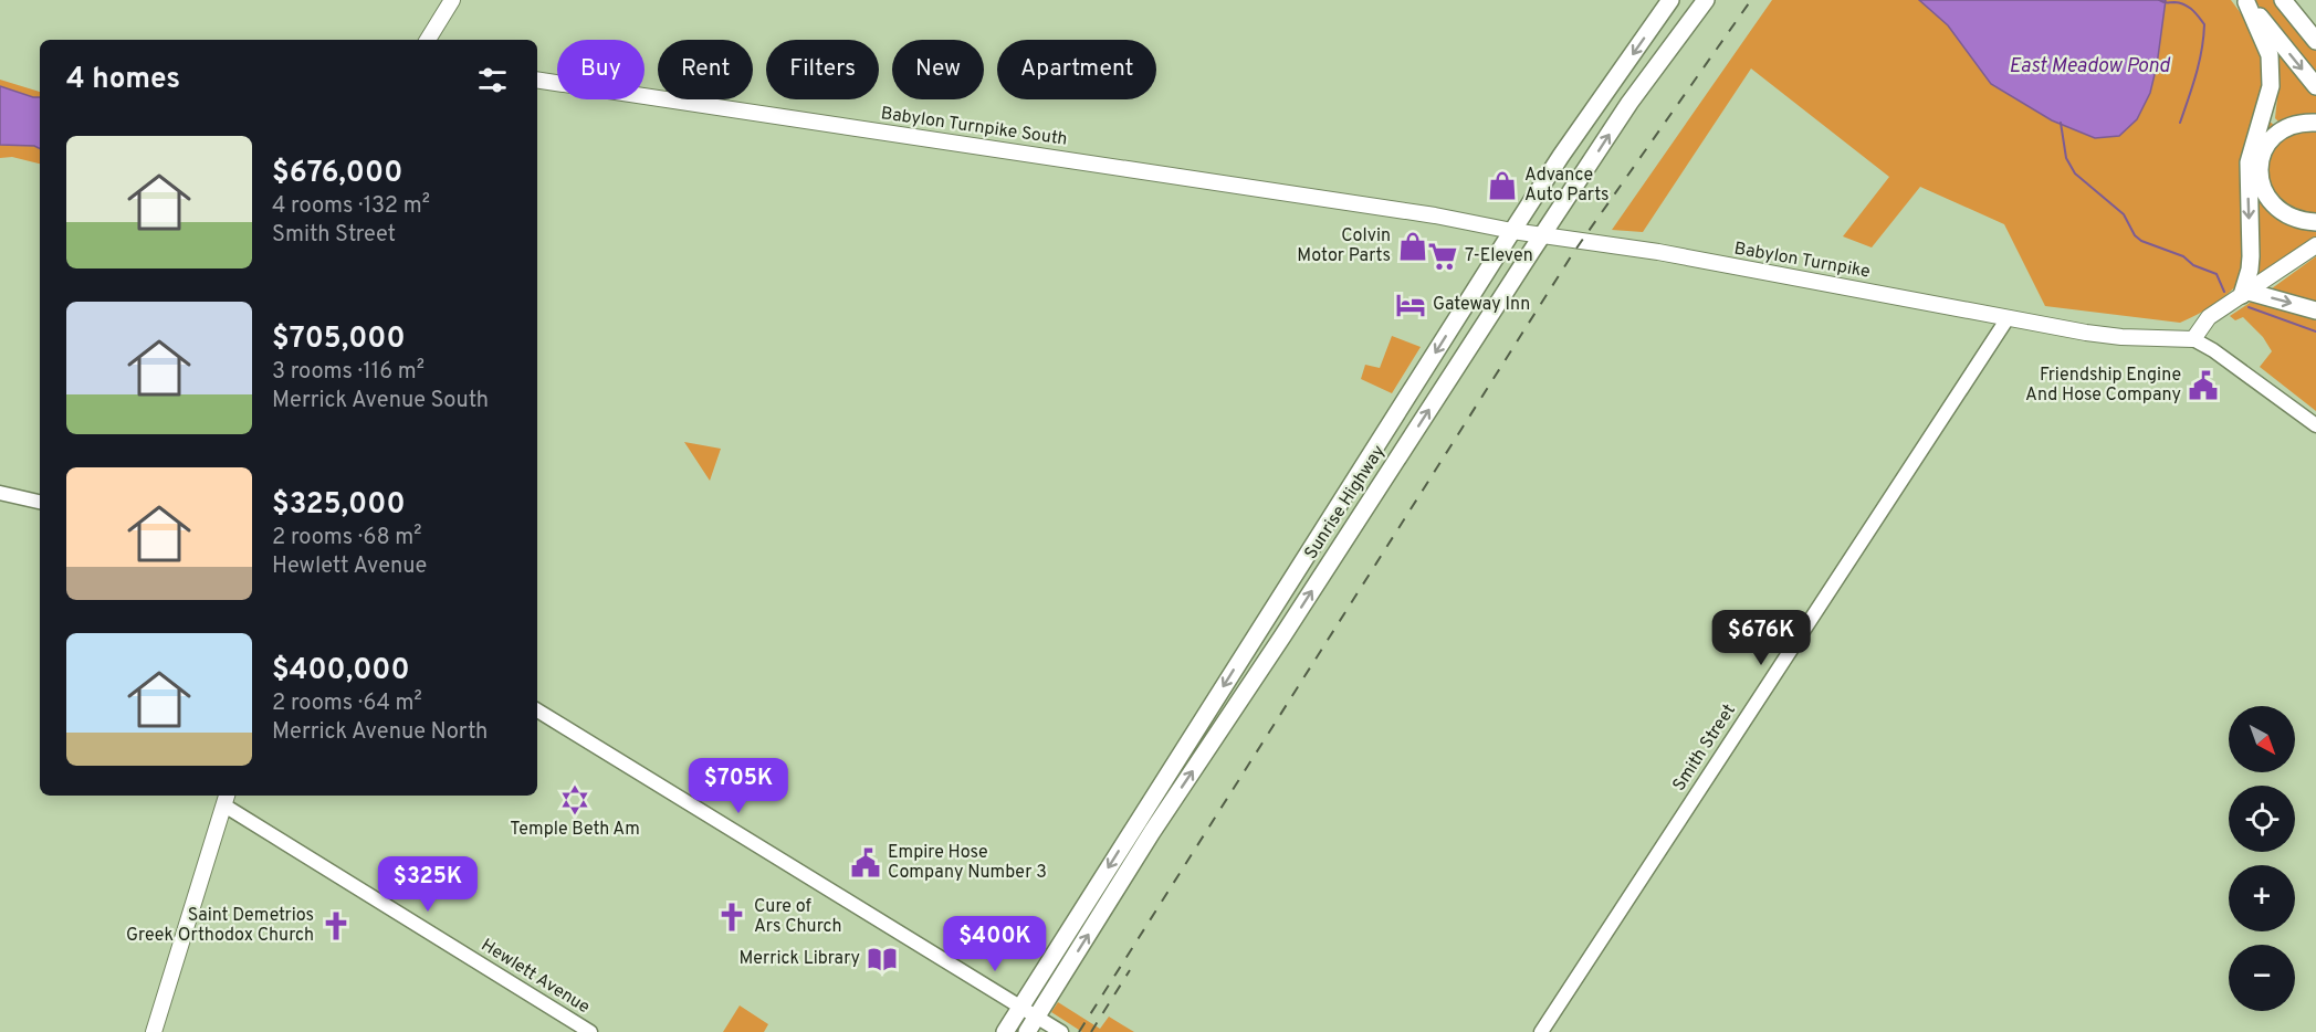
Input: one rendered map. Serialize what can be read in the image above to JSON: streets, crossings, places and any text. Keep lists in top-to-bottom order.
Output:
{
  "streets": {
    "highway": ["Sunrise Highway"],
    "main road": ["Babylon Turnpike South", "Babylon Turnpike"],
    "street": ["Smith Street", "Hewlett Avenue"]
  },
  "crossings": [
    ["Babylon Turnpike South", "Babylon Turnpike"],
    ["Babylon Turnpike", "Sunrise Highway"],
    ["Babylon Turnpike", "Smith Street"]
  ],
  "water": ["East Meadow Pond"],
  "places": {
    "shop": ["Advance Auto Parts", "Colvin Motor Parts"],
    "supermarket": ["7-Eleven"],
    "hotel": ["Gateway Inn"],
    "public building": ["Friendship Engine And Hose Company", "Empire Hose Company Number 3"],
    "synagogue": ["Temple Beth Am"],
    "church": ["Cure of Ars Church", "Saint Demetrios Greek Orthodox Church"],
    "library": ["Merrick Library"]
  },
  "north": "bottom right",
  "page": {
    "chip": [
      "Buy",
      "Rent",
      "Filters",
      "New",
      "Apartment"
    ],
    "heading": "4 homes",
    "list": [
      {
        "name": "$676,000",
        "note": "4 rooms · 132 m² · Smith Street"
      },
      {
        "name": "$705,000",
        "note": "3 rooms · 116 m² · Merrick Avenue South"
      },
      {
        "name": "$325,000",
        "note": "2 rooms · 68 m² · Hewlett Avenue"
      },
      {
        "name": "$400,000",
        "note": "2 rooms · 64 m² · Merrick Avenue North"
      }
    ],
    "price": [
      "$676K",
      "$705K",
      "$325K",
      "$400K"
    ],
    "map_buttons": ["+", "−"]
  }
}
